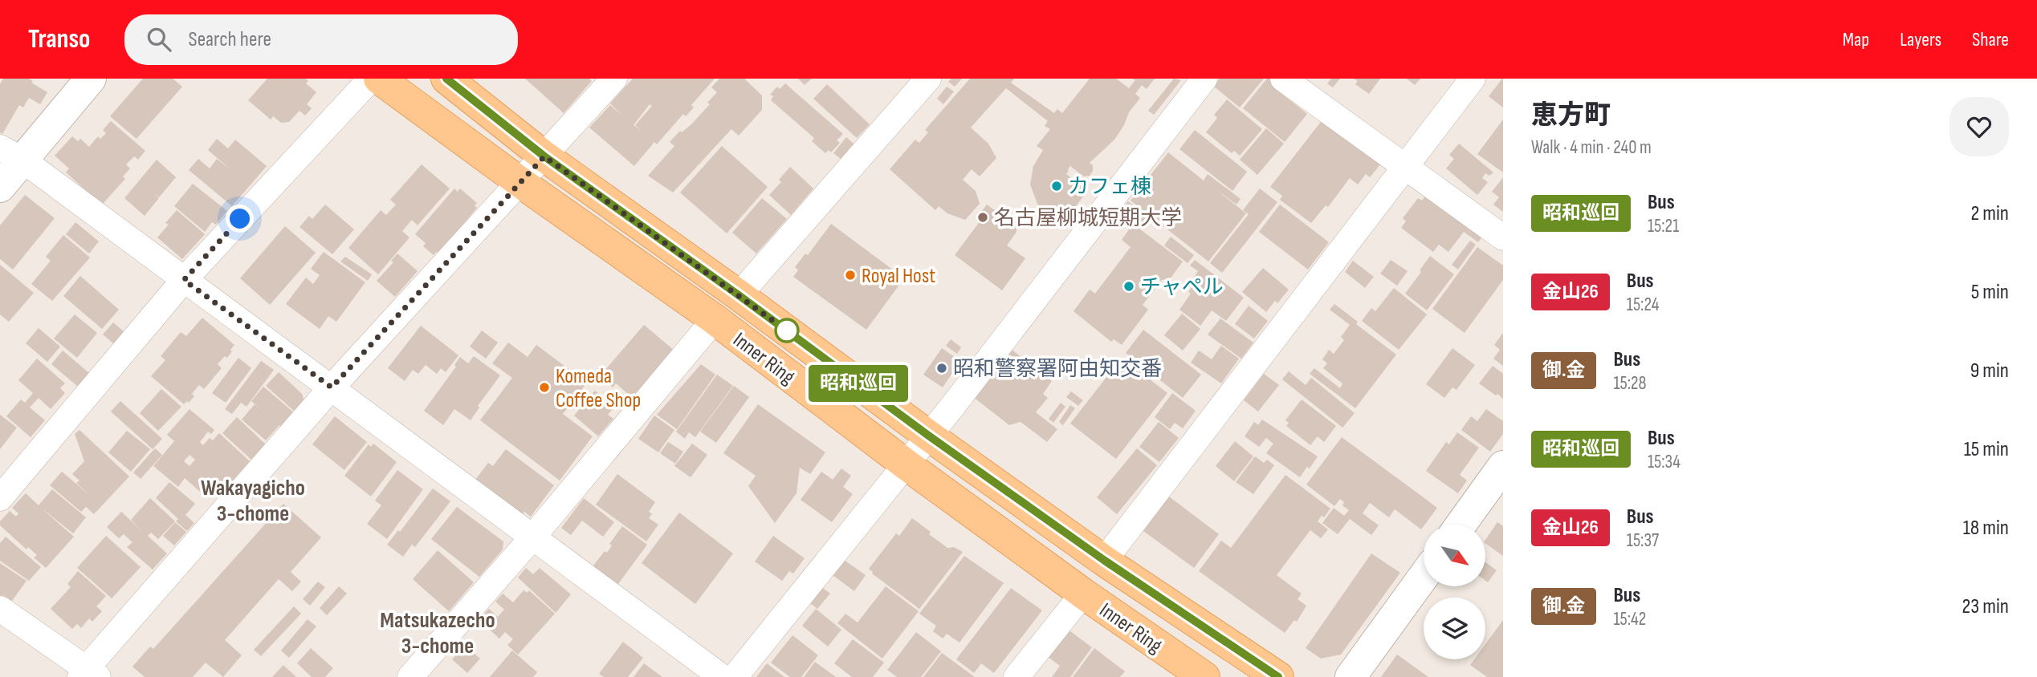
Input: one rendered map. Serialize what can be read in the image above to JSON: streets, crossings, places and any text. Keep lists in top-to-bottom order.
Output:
{
  "streets": {
    "main road": ["Inner Ring"]
  },
  "districts": ["Wakayagicho 3-chome", "Matsukazecho 3-chome"],
  "places": [
    "カフェ棟",
    "名古屋柳城短期大学",
    "Royal Host",
    "チャペル",
    "昭和警察署阿由知交番",
    "Komeda Coffee Shop"
  ],
  "lines": ["bus line 昭和巡回"],
  "north": "bottom right",
  "page": {
    "header": "Transo",
    "search": "Search here",
    "nav": ["Map", "Layers", "Share"],
    "on_map": "昭和巡回",
    "heading": ["恵方町", "Walk · 4 min · 240 m"],
    "list": [
      {
        "mark": "昭和巡回",
        "name": "Bus",
        "note": "15:21",
        "value": "2 min"
      },
      {
        "mark": "金山26",
        "name": "Bus",
        "note": "15:24",
        "value": "5 min"
      },
      {
        "mark": "御.金",
        "name": "Bus",
        "note": "15:28",
        "value": "9 min"
      },
      {
        "mark": "昭和巡回",
        "name": "Bus",
        "note": "15:34",
        "value": "15 min"
      },
      {
        "mark": "金山26",
        "name": "Bus",
        "note": "15:37",
        "value": "18 min"
      },
      {
        "mark": "御.金",
        "name": "Bus",
        "note": "15:42",
        "value": "23 min"
      }
    ]
  }
}
